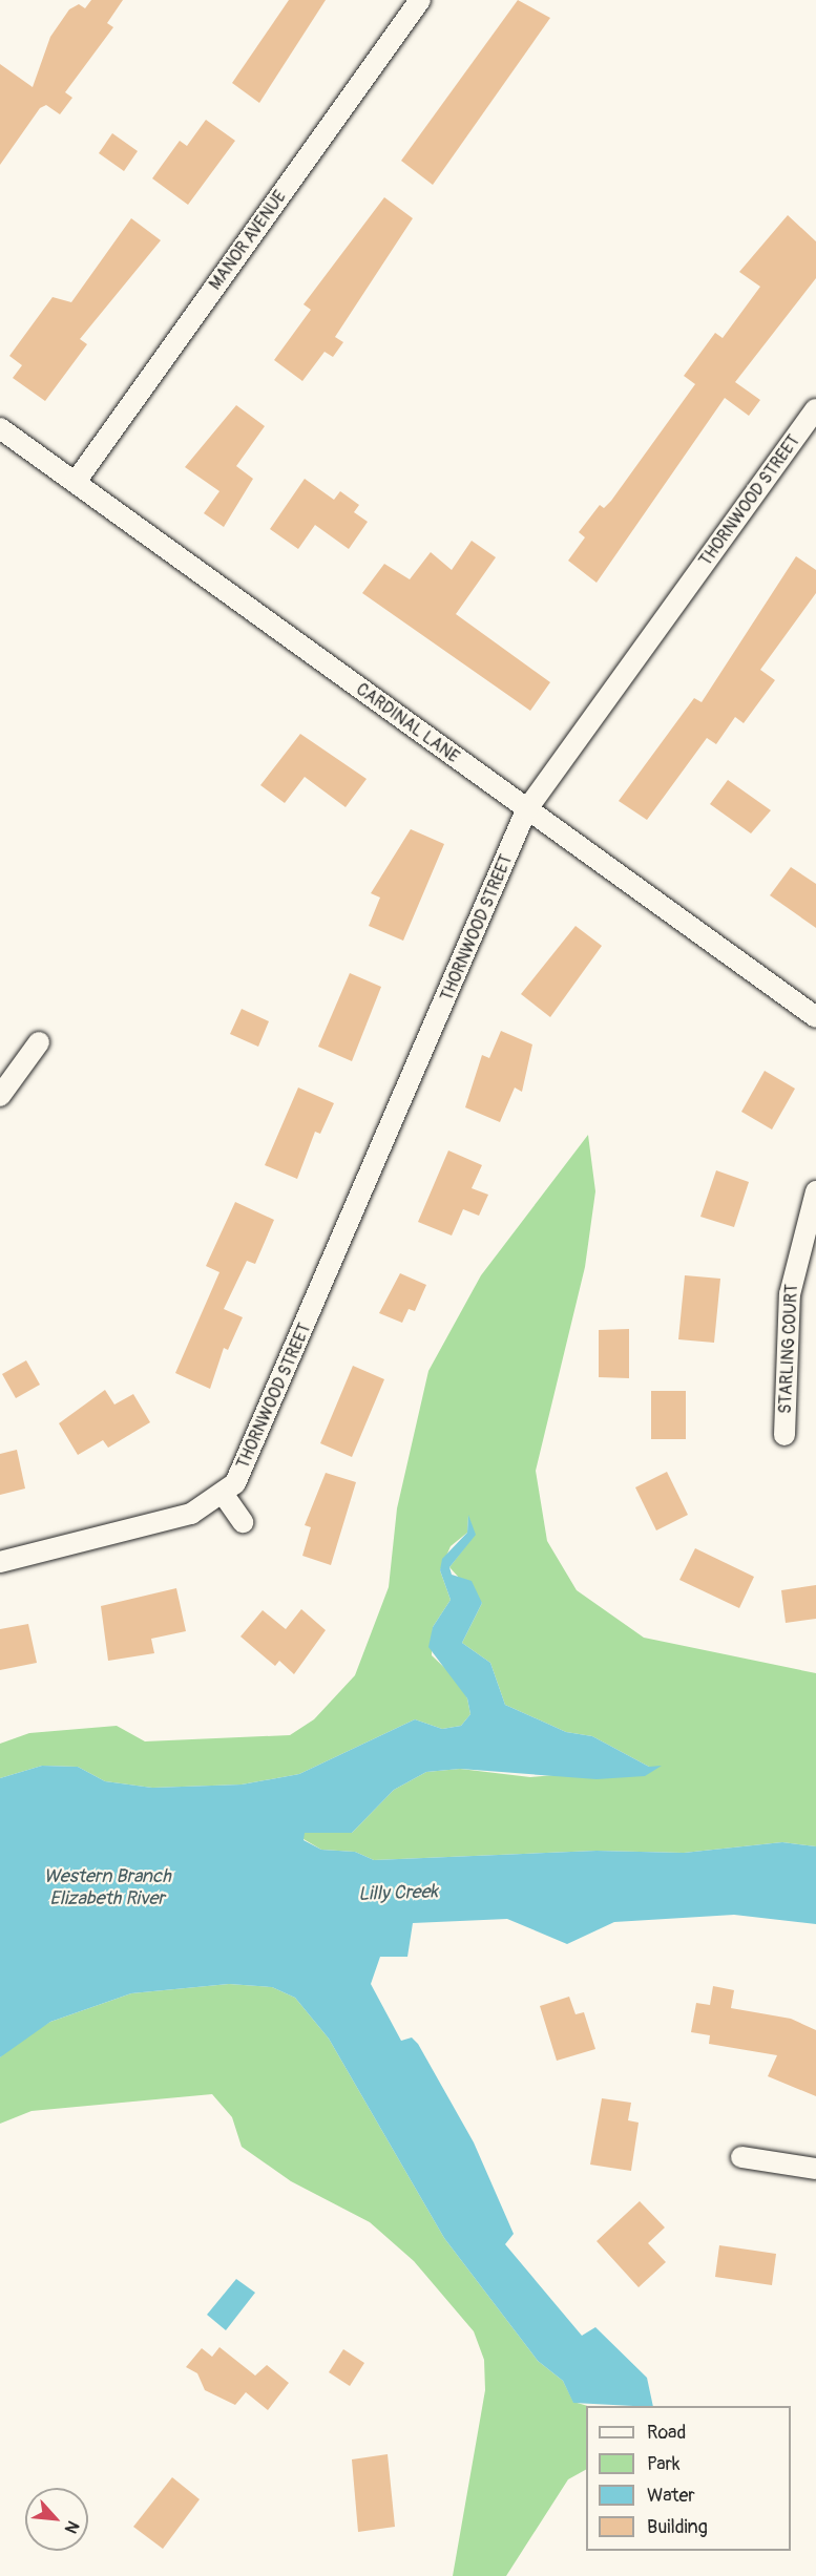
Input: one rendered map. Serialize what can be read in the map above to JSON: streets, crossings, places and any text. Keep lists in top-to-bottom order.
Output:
{
  "streets": {
    "street": [
      "MANOR AVENUE",
      "THORNWOOD STREET",
      "CARDINAL LANE",
      "STARLING COURT"
    ]
  },
  "crossings": [
    ["MANOR AVENUE", "CARDINAL LANE"],
    ["THORNWOOD STREET", "CARDINAL LANE"]
  ],
  "water": ["Western Branch Elizabeth River", "Lilly Creek"],
  "legend": [
    "Road",
    "Park",
    "Water",
    "Building"
  ],
  "north": "bottom right"
}
